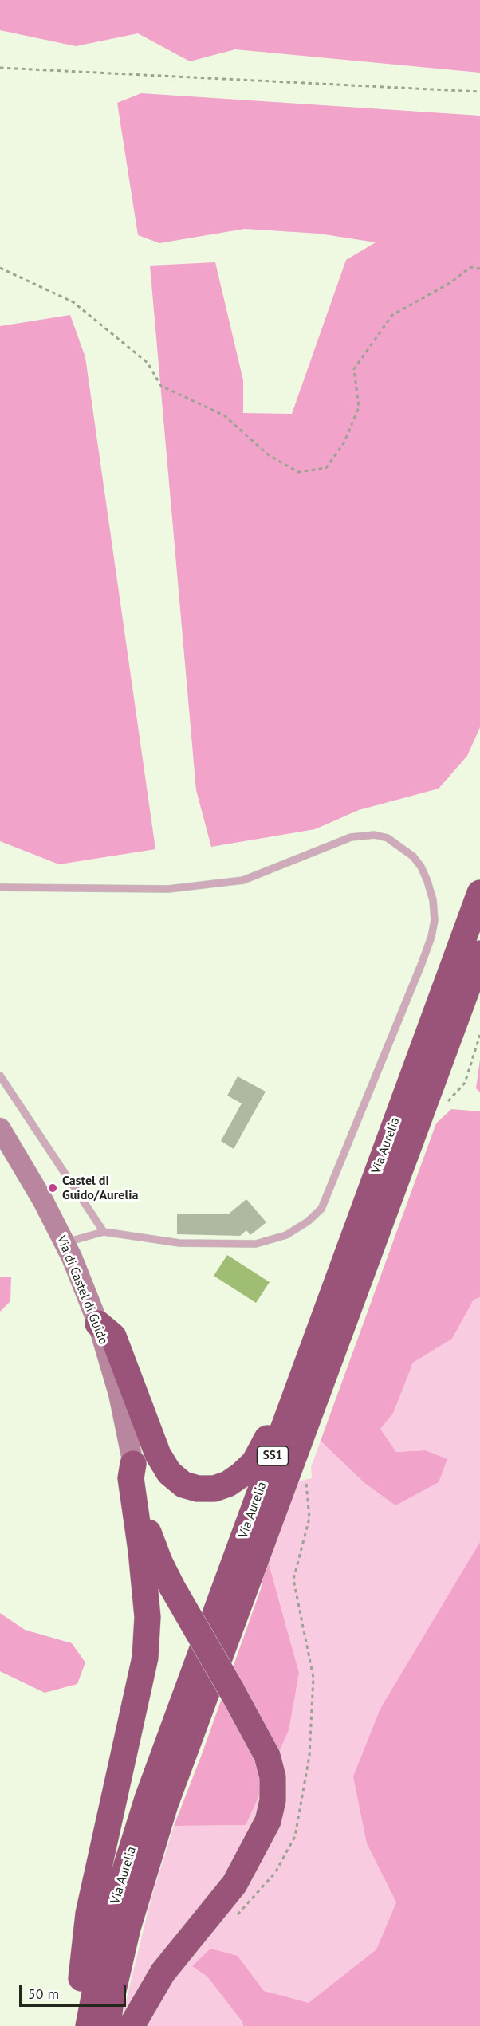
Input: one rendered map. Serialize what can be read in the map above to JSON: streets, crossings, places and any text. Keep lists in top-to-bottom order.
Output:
{
  "streets": {
    "highway": ["Via Aurelia", "SS1"],
    "street": ["Via di Castel di Guido"]
  },
  "places": ["Castel di Guido/Aurelia"],
  "scale_bar": "50 m"
}
